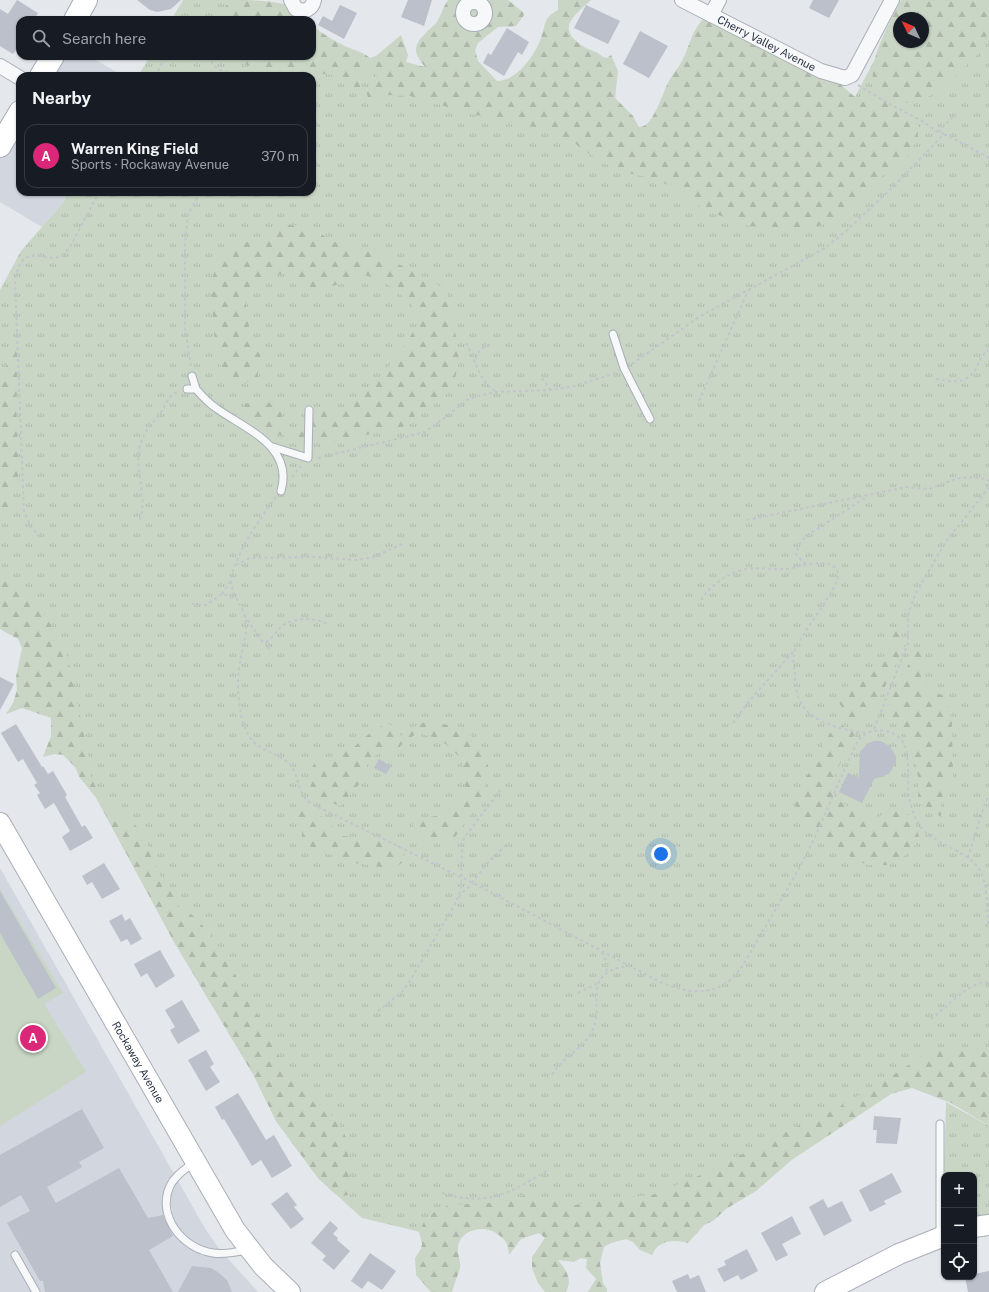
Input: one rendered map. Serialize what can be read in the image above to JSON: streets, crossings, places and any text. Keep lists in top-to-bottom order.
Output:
{
  "streets": {
    "main road": ["Rockaway Avenue"],
    "street": ["Cherry Valley Avenue"]
  },
  "north": "top left",
  "page": {
    "search": "Search here",
    "heading": "Nearby",
    "list": [
      {
        "mark": "A",
        "name": "Warren King Field",
        "note": "Sports · Rockaway Avenue",
        "value": "370 m"
      }
    ],
    "pins": "A",
    "map_buttons": ["+", "−"]
  }
}
